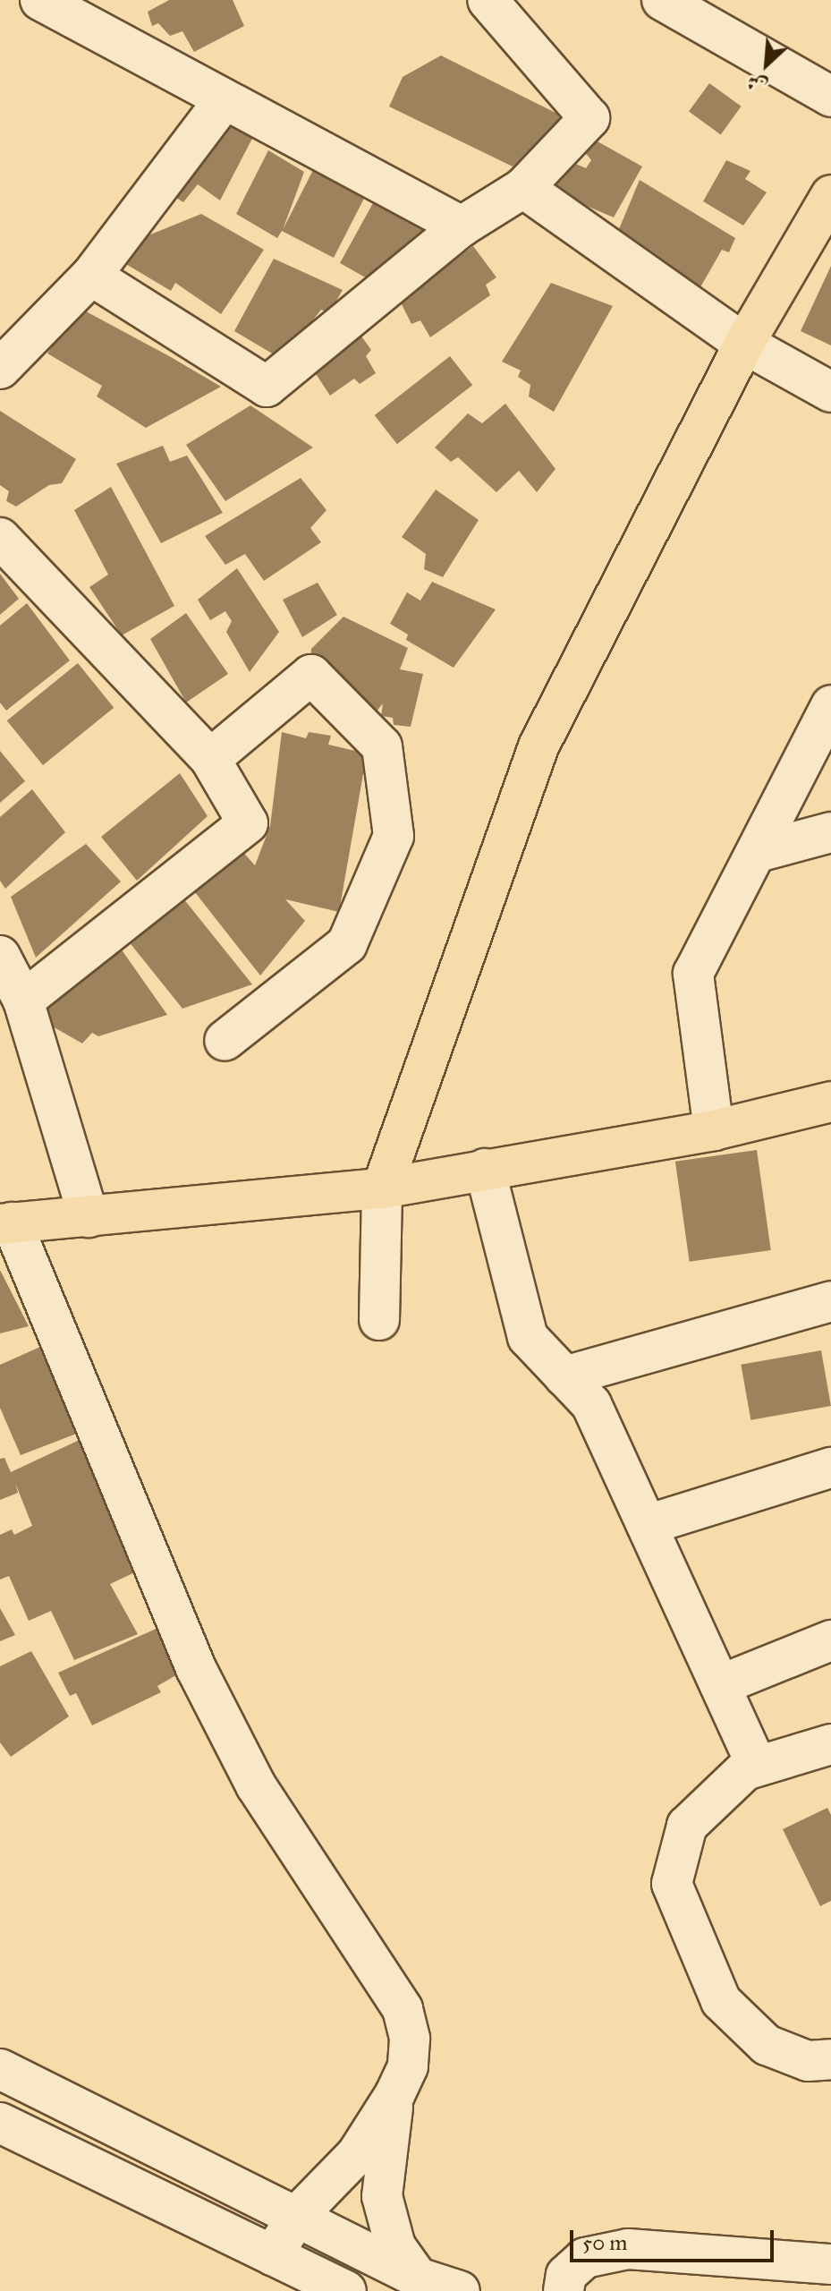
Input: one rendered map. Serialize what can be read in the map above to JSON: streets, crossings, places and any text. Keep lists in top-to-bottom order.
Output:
{
  "scale_bar": "50 m",
  "north": "bottom left"
}
